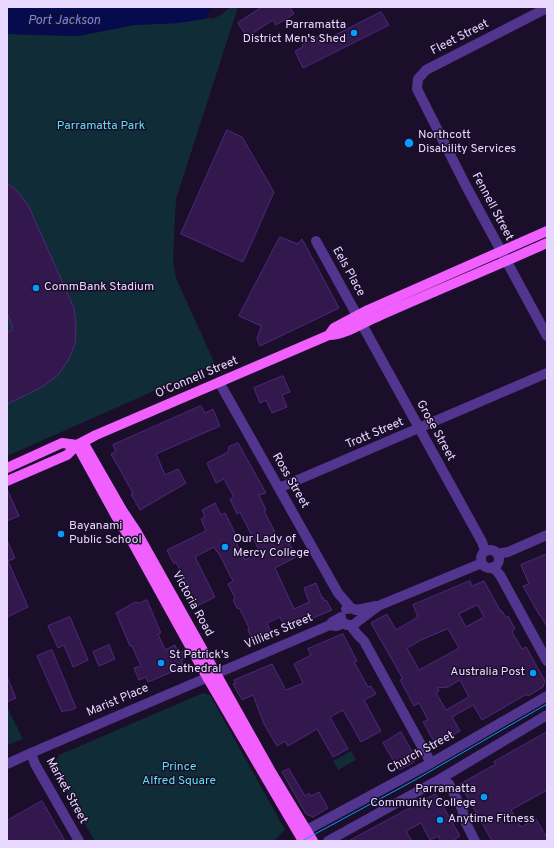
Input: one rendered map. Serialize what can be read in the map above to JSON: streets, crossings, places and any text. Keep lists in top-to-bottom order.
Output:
{
  "streets": {
    "main road": ["O'Connell Street", "Victoria Road"],
    "street": [
      "Fleet Street",
      "Fennell Street",
      "Eels Place",
      "Grose Street",
      "Trott Street",
      "Ross Street",
      "Villiers Street",
      "Marist Place",
      "Church Street",
      "Market Street"
    ]
  },
  "crossings": [
    ["Fleet Street", "Fennell Street"],
    ["Fennell Street", "O'Connell Street"],
    ["Eels Place", "O'Connell Street"],
    ["Eels Place", "Grose Street"],
    ["O'Connell Street", "Grose Street"],
    ["O'Connell Street", "Ross Street"],
    ["O'Connell Street", "Victoria Road"],
    ["Grose Street", "Trott Street"],
    ["Trott Street", "Ross Street"],
    ["Ross Street", "Villiers Street"],
    ["Victoria Road", "Villiers Street"],
    ["Victoria Road", "Marist Place"],
    ["Victoria Road", "Church Street"],
    ["Villiers Street", "Marist Place"],
    ["Marist Place", "Market Street"]
  ],
  "water": ["Port Jackson"],
  "parks": ["Parramatta Park", "Prince Alfred Square"],
  "places": [
    "Parramatta District Men's Shed",
    "Northcott Disability Services",
    "CommBank Stadium",
    "Bayanami Public School",
    "Our Lady of Mercy College",
    "St Patrick's Cathedral",
    "Australia Post",
    "Parramatta Community College",
    "Anytime Fitness"
  ]
}
